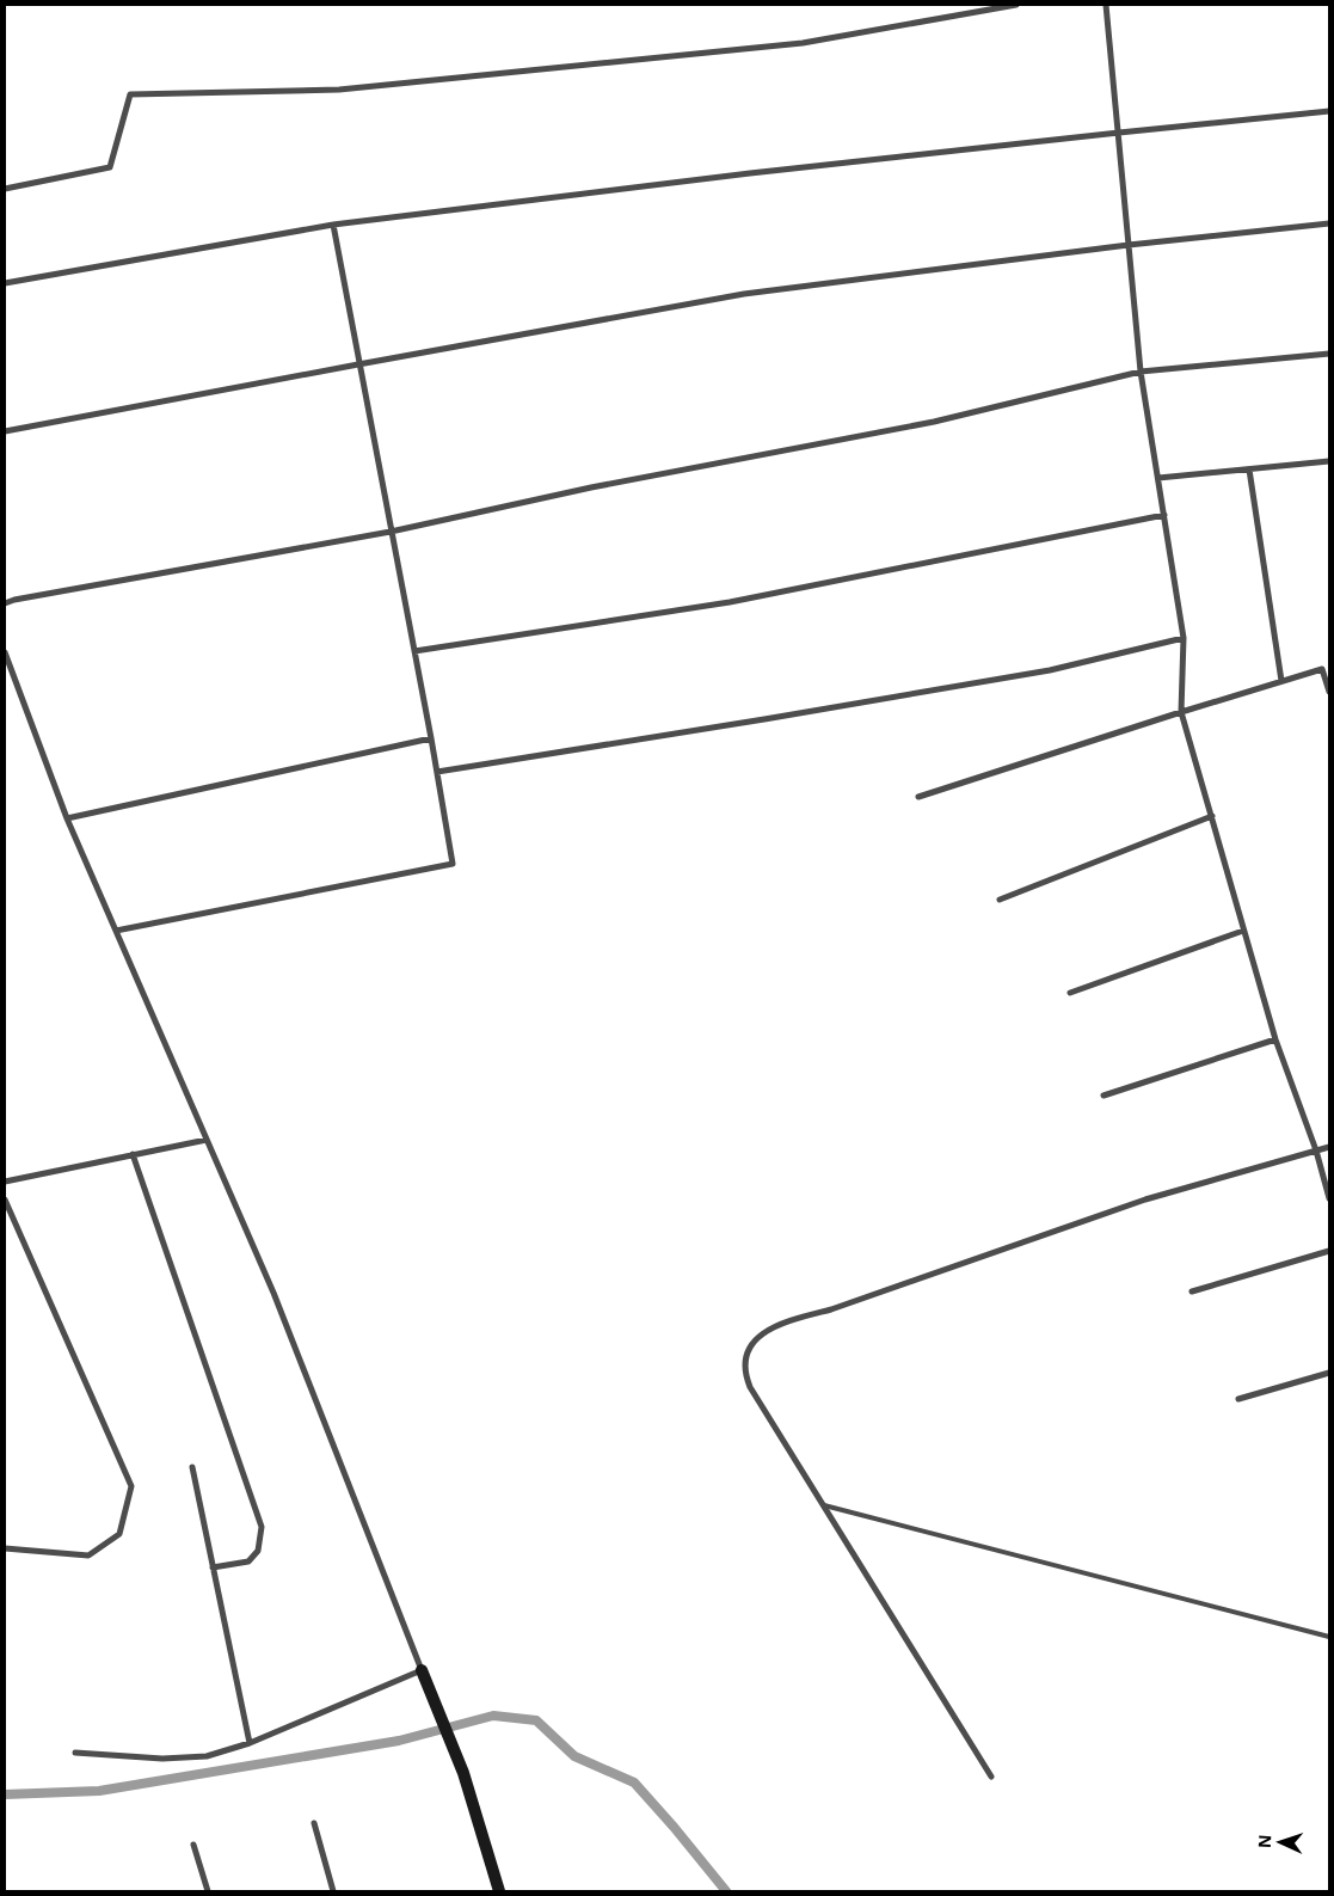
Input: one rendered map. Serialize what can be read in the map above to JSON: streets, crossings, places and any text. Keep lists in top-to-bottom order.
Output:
{
  "north": "left"
}
